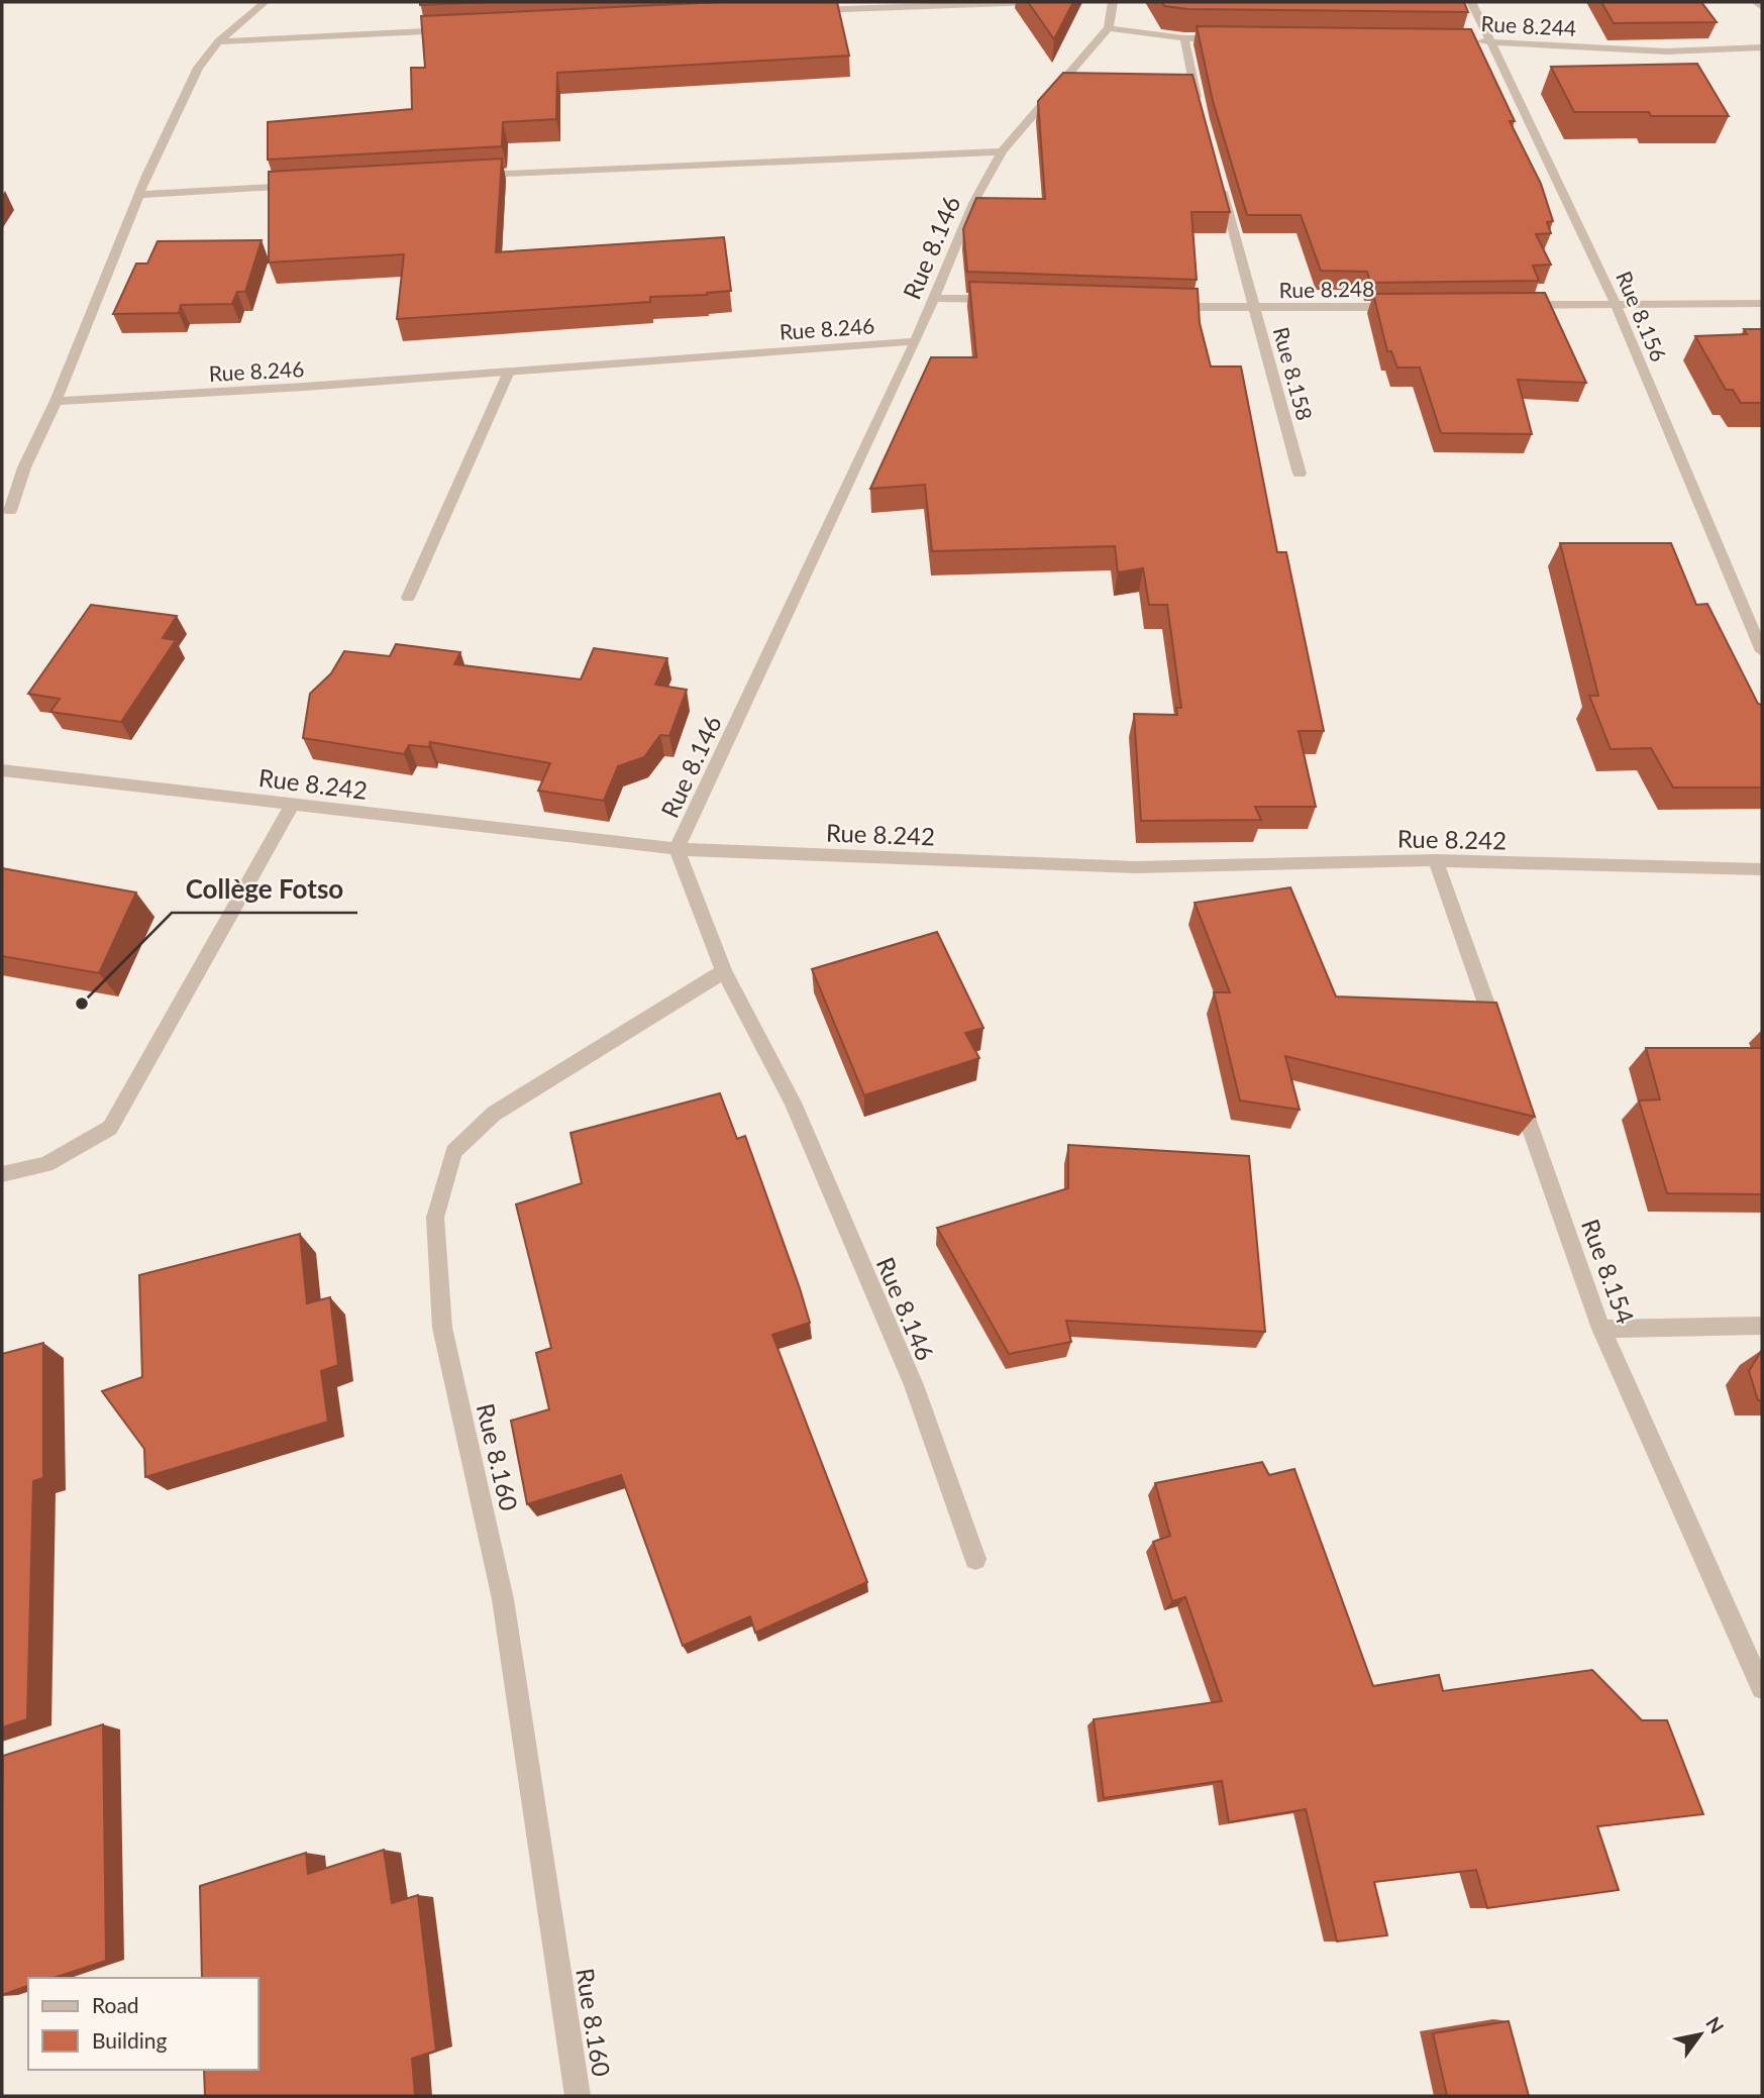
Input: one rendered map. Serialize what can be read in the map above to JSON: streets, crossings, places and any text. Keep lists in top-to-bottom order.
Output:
{
  "streets": {
    "street": [
      "Rue 8.244",
      "Rue 8.146",
      "Rue 8.248",
      "Rue 8.156",
      "Rue 8.246",
      "Rue 8.158",
      "Rue 8.242",
      "Rue 8.154",
      "Rue 8.160"
    ]
  },
  "crossings": [
    ["Rue 8.244", "Rue 8.156"],
    ["Rue 8.146", "Rue 8.246"],
    ["Rue 8.146", "Rue 8.242"],
    ["Rue 8.146", "Rue 8.160"],
    ["Rue 8.248", "Rue 8.158"]
  ],
  "places": ["Collège Fotso"],
  "legend": ["Road", "Building"],
  "north": "top right"
}
